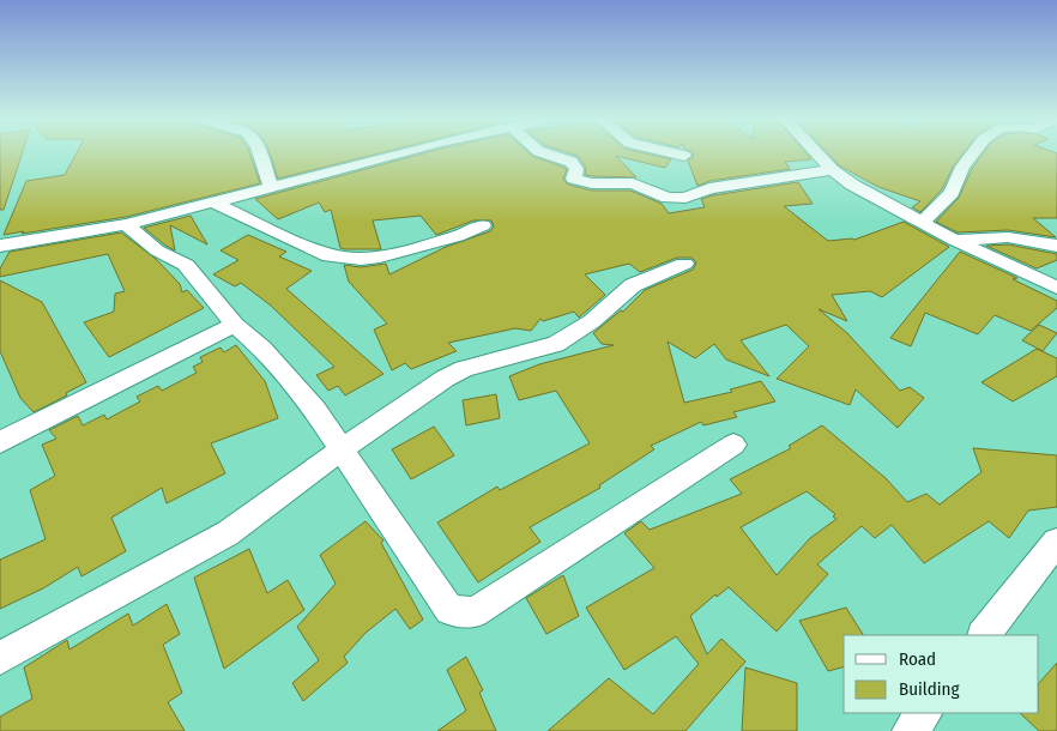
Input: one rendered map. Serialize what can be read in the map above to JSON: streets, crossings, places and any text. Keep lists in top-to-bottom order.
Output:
{
  "legend": ["Road", "Building"]
}
